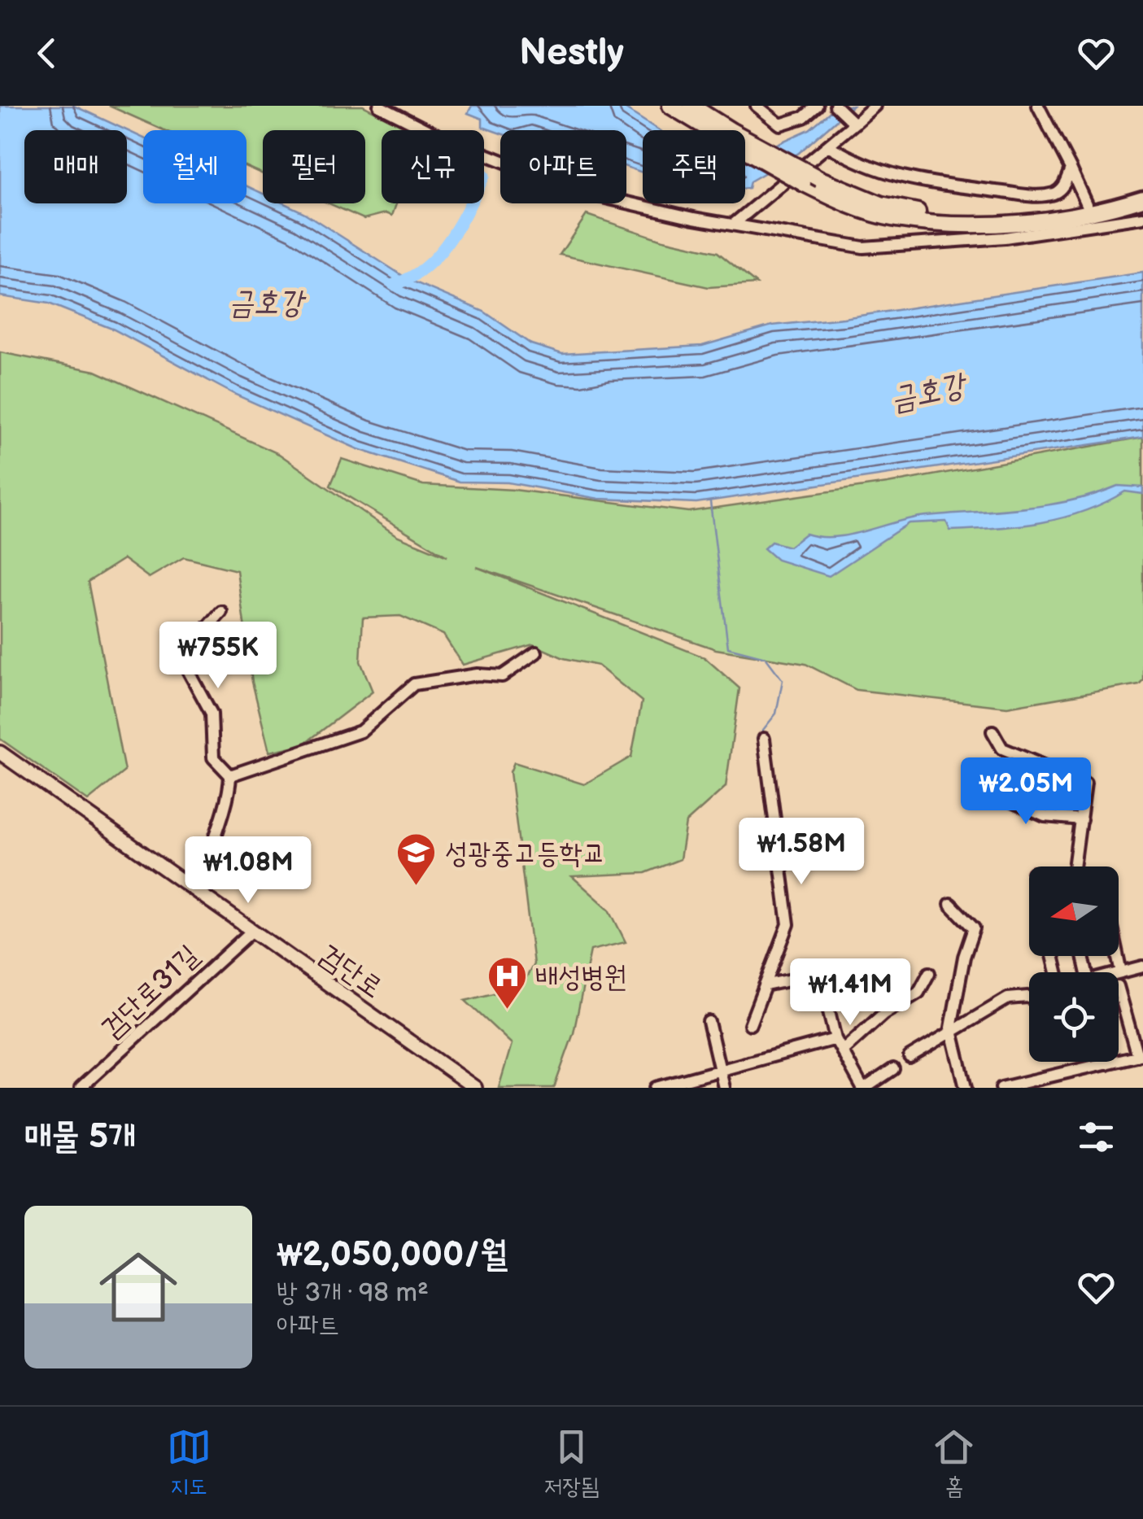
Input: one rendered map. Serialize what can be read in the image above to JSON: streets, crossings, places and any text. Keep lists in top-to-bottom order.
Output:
{
  "streets": {
    "main road": ["검단로"],
    "street": ["검단로31길"]
  },
  "crossings": [
    ["검단로", "검단로31길"]
  ],
  "water": ["금호강"],
  "places": {
    "school or university": ["성광중고등학교"],
    "hospital": ["배성병원"]
  },
  "north": "left",
  "page": {
    "header": "Nestly",
    "chip": [
      "매매",
      "월세",
      "필터",
      "신규",
      "아파트",
      "주택"
    ],
    "price": [
      "₩755K",
      "₩2.05M",
      "₩1.58M",
      "₩1.08M",
      "₩1.41M"
    ],
    "heading": "매물 5개",
    "list": [
      {
        "name": "₩2,050,000/월",
        "note": "방 3개 · 98 m² · 아파트"
      }
    ],
    "tabs": ["지도", "저장됨", "홈"]
  }
}
